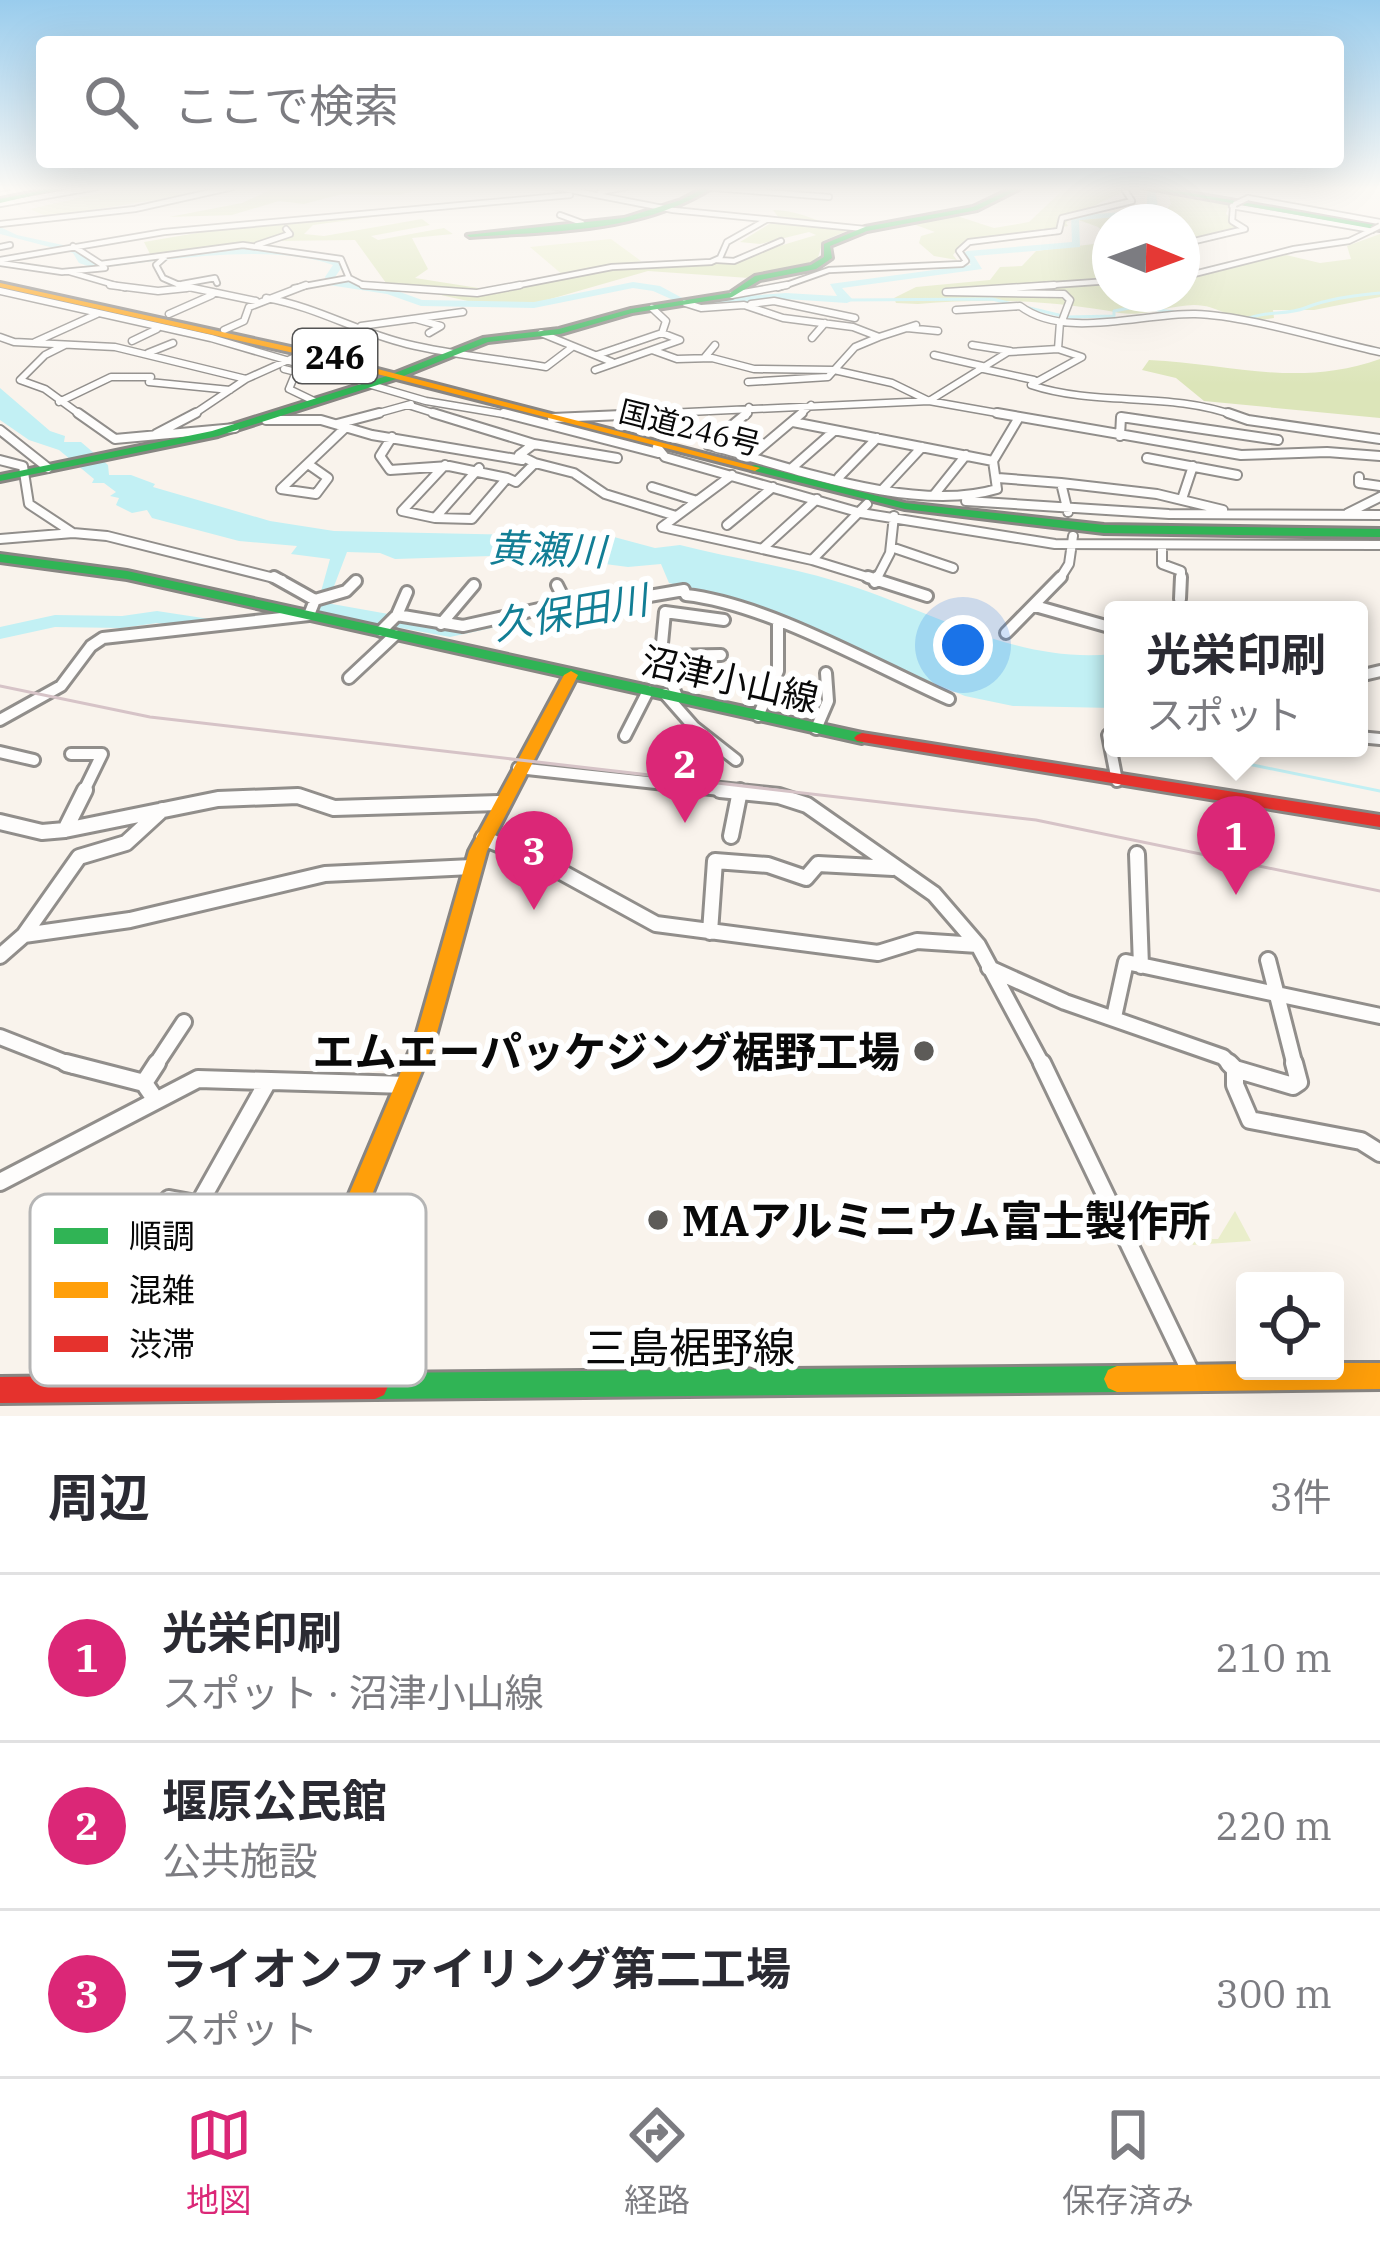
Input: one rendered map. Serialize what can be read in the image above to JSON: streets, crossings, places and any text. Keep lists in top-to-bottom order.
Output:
{
  "streets": {
    "main road": [
      "246",
      "国道246号",
      "沼津小山線",
      "三島裾野線"
    ]
  },
  "water": ["黄瀬川", "久保田川"],
  "places": ["エムエーパッケジング裾野工場", "MAアルミニウム富士製作所"],
  "legend": ["順調", "混雑", "渋滞"],
  "north": "right",
  "page": {
    "search": "ここで検索",
    "popup": ["光栄印刷", "スポット"],
    "pins": ["2", "1", "3"],
    "heading": ["周辺", "3件"],
    "list": [
      {
        "mark": "1",
        "name": "光栄印刷",
        "note": "スポット · 沼津小山線",
        "value": "210 m"
      },
      {
        "mark": "2",
        "name": "堰原公民館",
        "note": "公共施設",
        "value": "220 m"
      },
      {
        "mark": "3",
        "name": "ライオンファイリング第二工場",
        "note": "スポット",
        "value": "300 m"
      }
    ],
    "nav": ["地図", "経路", "保存済み"]
  }
}
